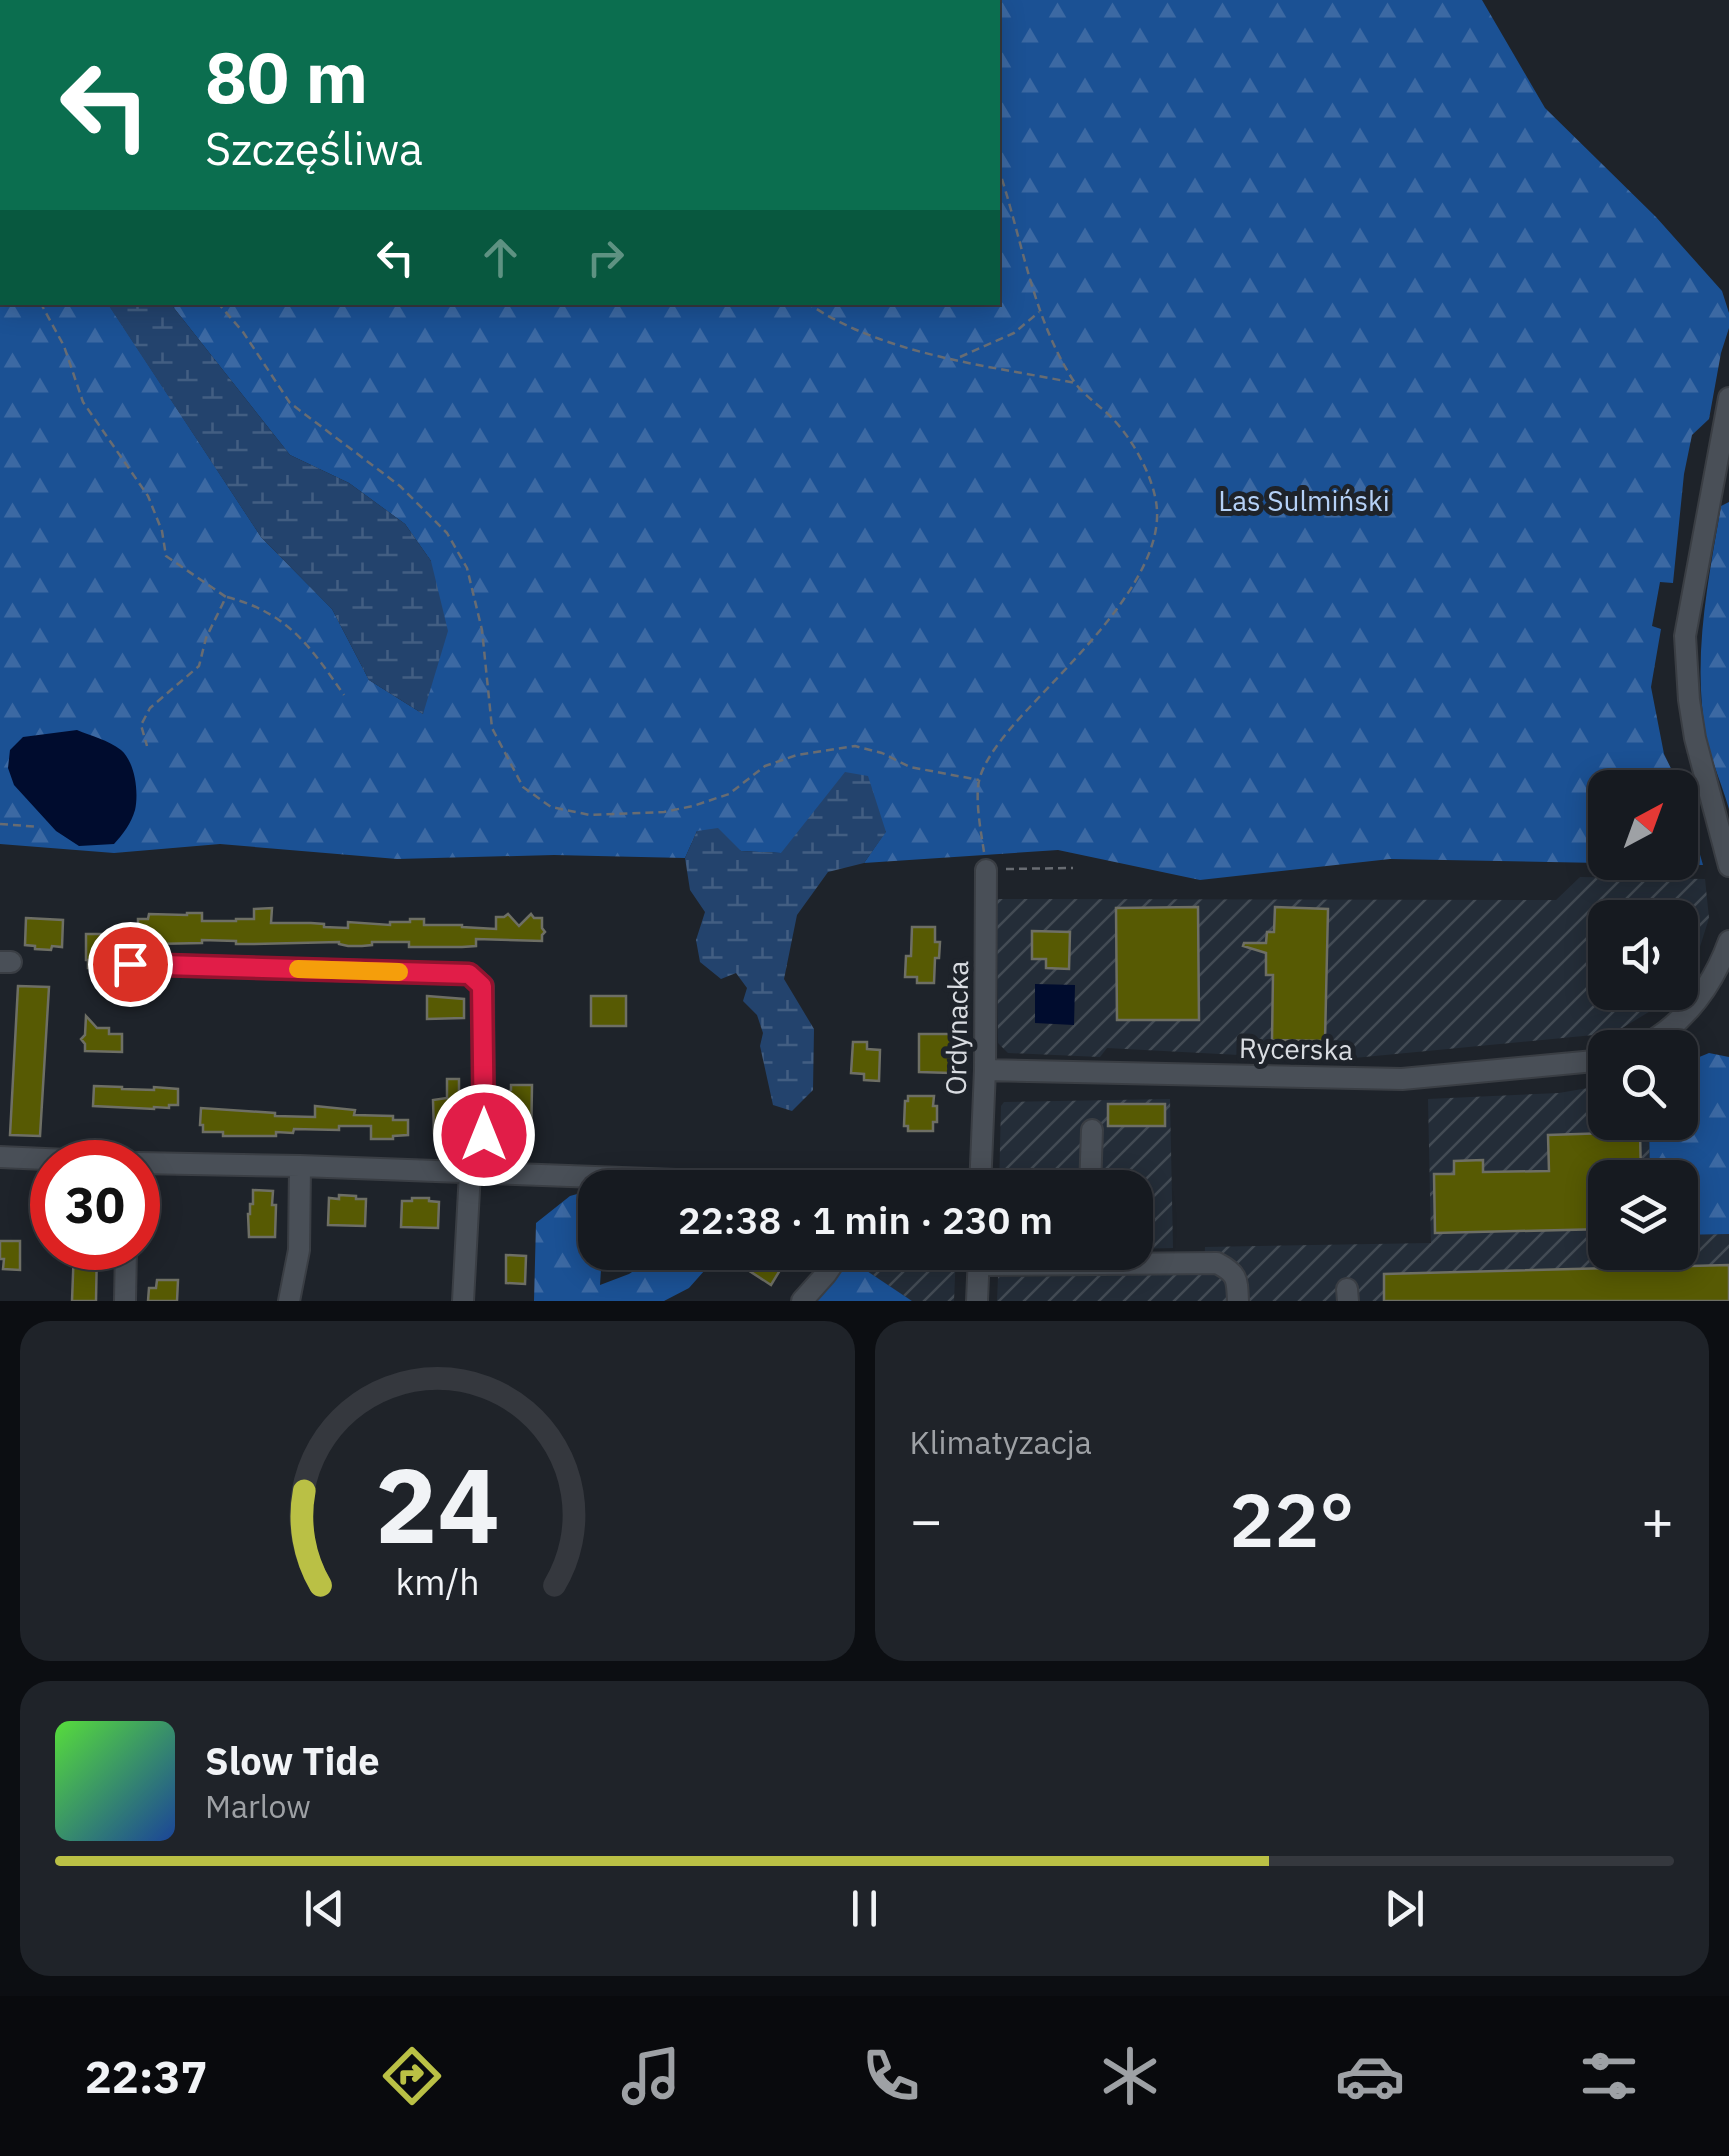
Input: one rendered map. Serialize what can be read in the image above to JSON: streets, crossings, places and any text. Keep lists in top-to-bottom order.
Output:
{
  "streets": {
    "street": ["Ordynacka", "Rycerska"]
  },
  "crossings": [
    ["Ordynacka", "Rycerska"]
  ],
  "parks": ["Las Sulmiński"],
  "north": "top right",
  "page": {
    "turn": ["80 m", "Szczęśliwa"],
    "limit": "30",
    "trip": "22:38 · 1 min · 230 m",
    "tile": "Klimatyzacja",
    "heat": ["−", "22°", "+"],
    "song": ["Slow Tide", "Marlow"],
    "tabs": "22:37",
    "gauge": ["24", "km/h"]
  }
}
